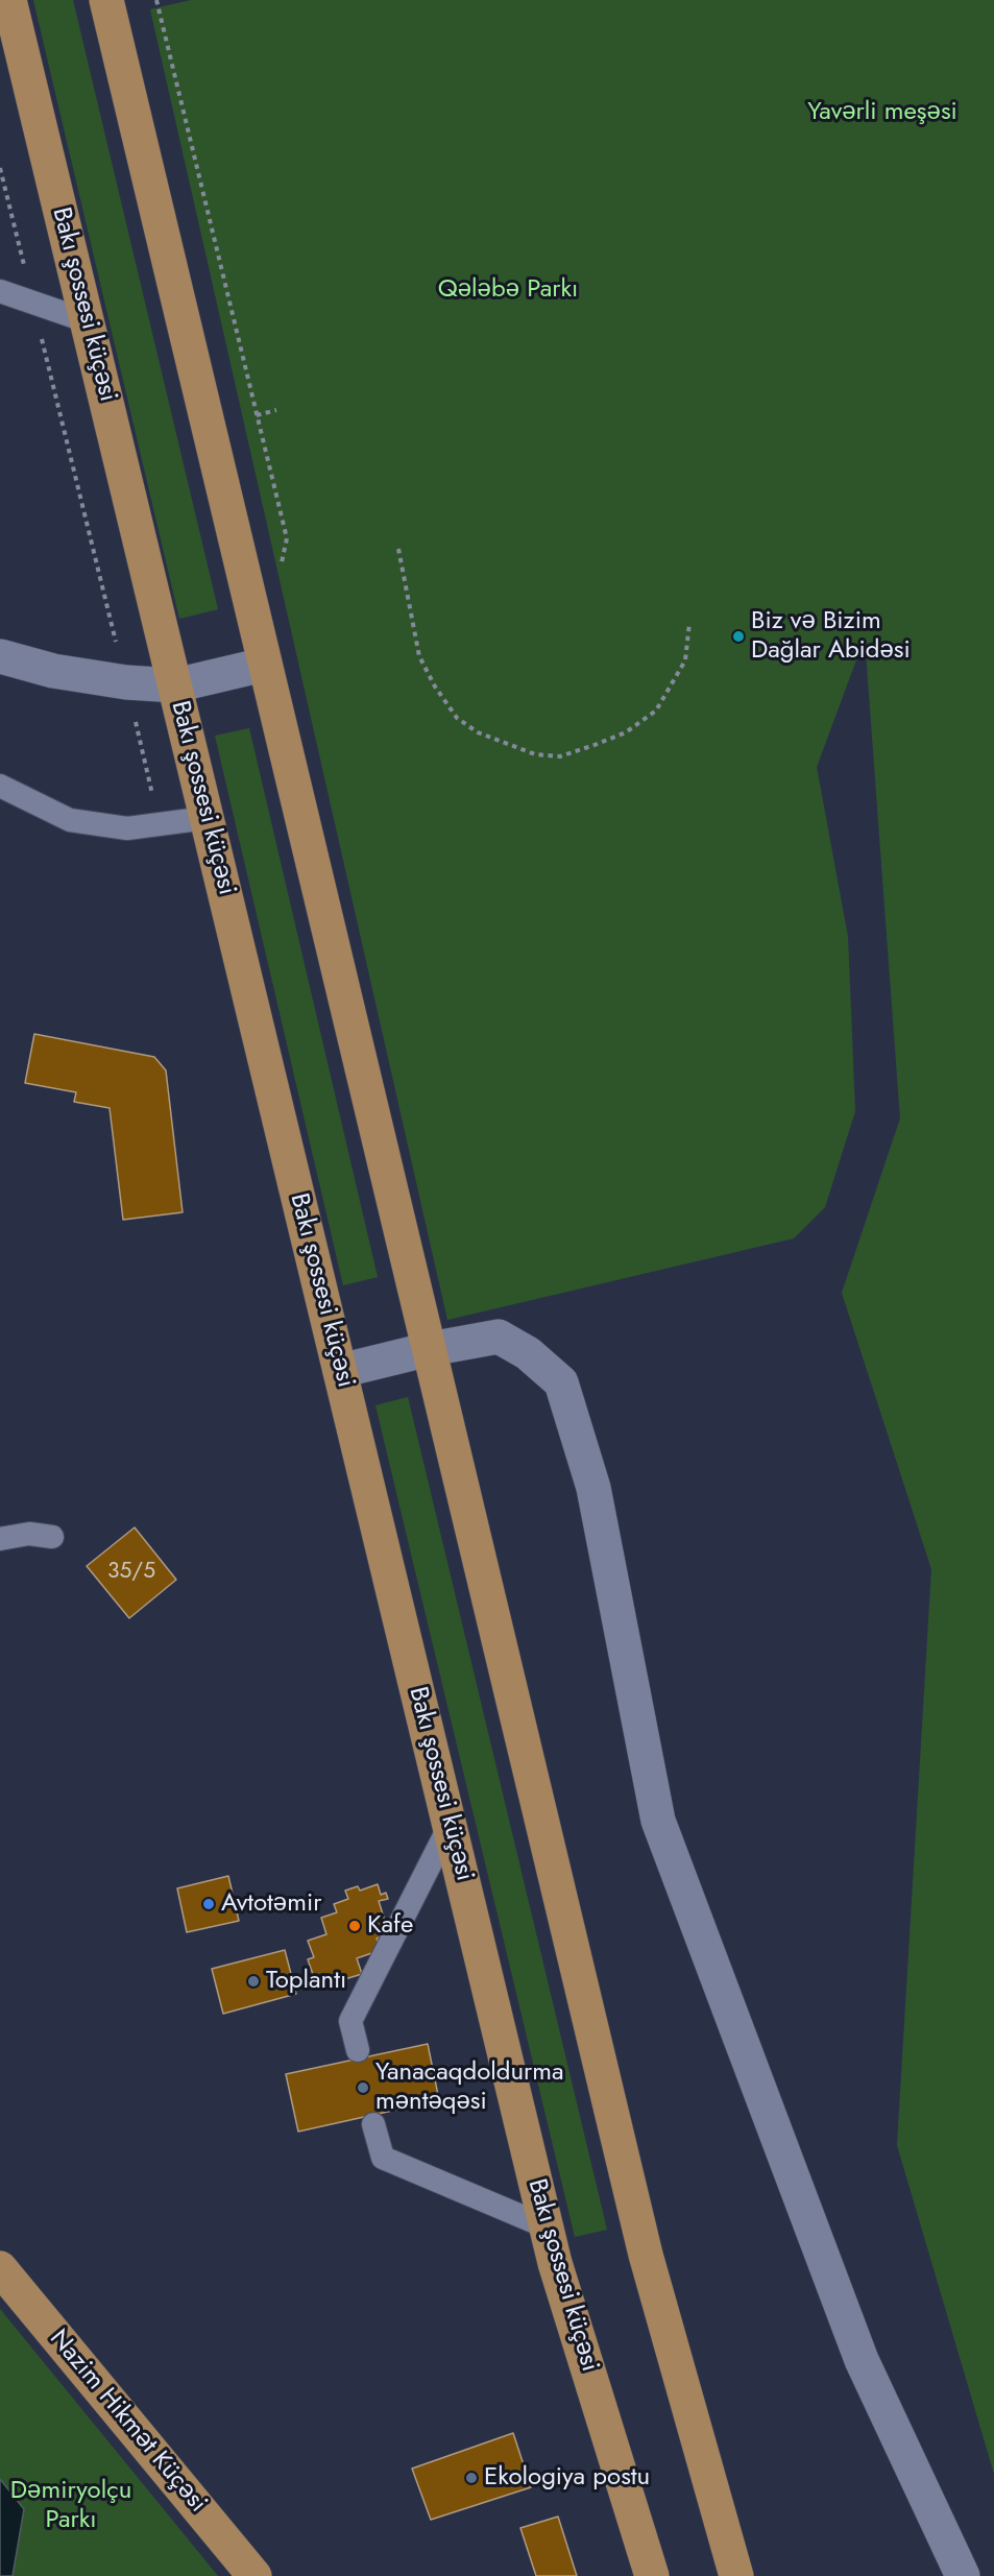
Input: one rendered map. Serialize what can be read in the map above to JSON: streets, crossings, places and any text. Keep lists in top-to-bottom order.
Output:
{
  "streets": {
    "main road": ["Bakı şossesi küçəsi", "Nazim Hikmət Küçəsi"]
  },
  "parks": ["Yavərli meşəsi", "Qələbə Parkı", "Dəmiryolçu Parkı"],
  "places": [
    "Biz və Bizim Dağlar Abidəsi",
    "Avtotəmir",
    "Kafe",
    "Toplantı",
    "Yanacaqdoldurma məntəqəsi",
    "Ekologiya postu"
  ],
  "house_numbers": ["35/5"]
}
